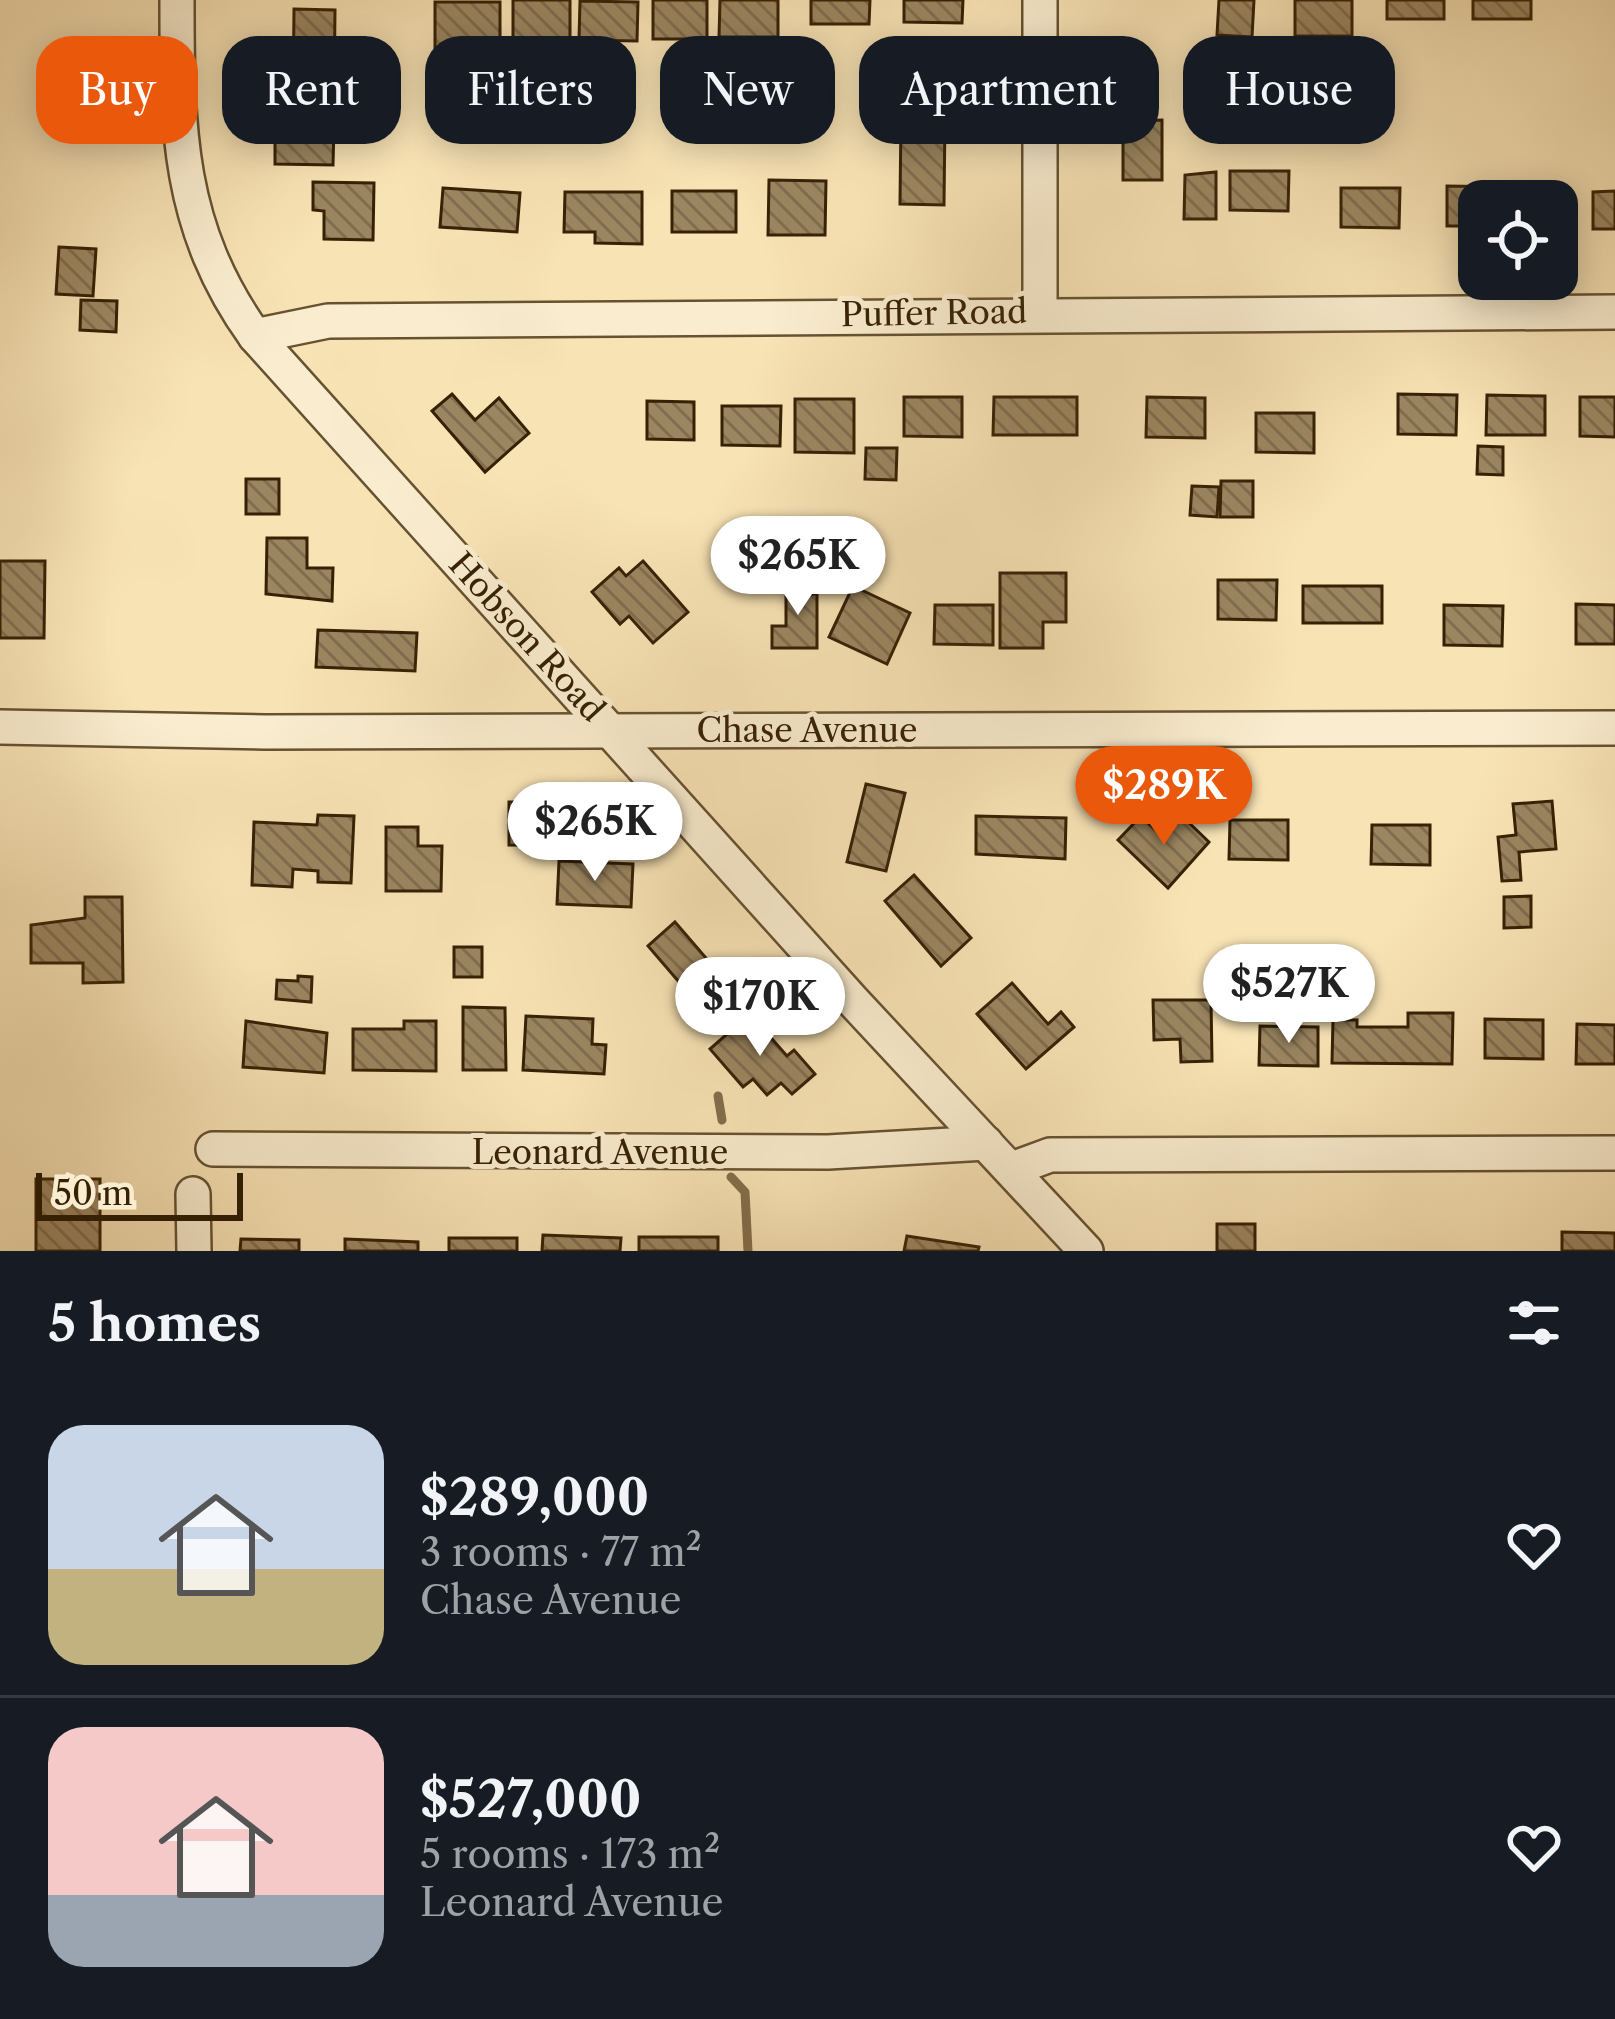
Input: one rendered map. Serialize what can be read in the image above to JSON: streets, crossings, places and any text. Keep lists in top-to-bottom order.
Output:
{
  "streets": {
    "street": [
      "Puffer Road",
      "Hobson Road",
      "Chase Avenue",
      "Leonard Avenue"
    ]
  },
  "crossings": [
    ["Puffer Road", "Hobson Road"],
    ["Hobson Road", "Chase Avenue"],
    ["Hobson Road", "Leonard Avenue"]
  ],
  "scale_bar": "50 m",
  "page": {
    "chip": [
      "Buy",
      "Rent",
      "Filters",
      "New",
      "Apartment",
      "House"
    ],
    "price": [
      "$265K",
      "$289K",
      "$265K",
      "$527K",
      "$170K"
    ],
    "scale": "50 m",
    "heading": "5 homes",
    "list": [
      {
        "name": "$289,000",
        "note": "3 rooms · 77 m² · Chase Avenue"
      },
      {
        "name": "$527,000",
        "note": "5 rooms · 173 m² · Leonard Avenue"
      }
    ]
  }
}
